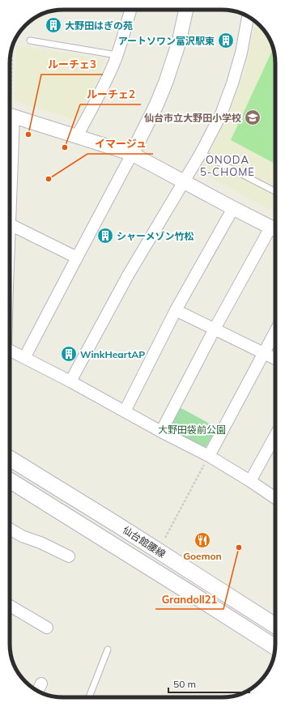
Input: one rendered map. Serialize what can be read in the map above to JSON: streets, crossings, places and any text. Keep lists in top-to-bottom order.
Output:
{
  "streets": {
    "main road": ["仙台館腰線"]
  },
  "districts": ["ONODA 5-CHOME"],
  "parks": ["大野田袋前公園"],
  "places": {
    "building": [
      "大野田はぎの苑",
      "アートソワン富沢駅東",
      "シャーメゾン竹松",
      "WinkHeartAP"
    ],
    "school or university": ["仙台市立大野田小学校"],
    "other": [
      "ルーチェ3",
      "ルーチェ2",
      "イマージュ",
      "Grandoll21"
    ],
    "restaurant": ["Goemon"]
  },
  "scale_bar": "50 m"
}
